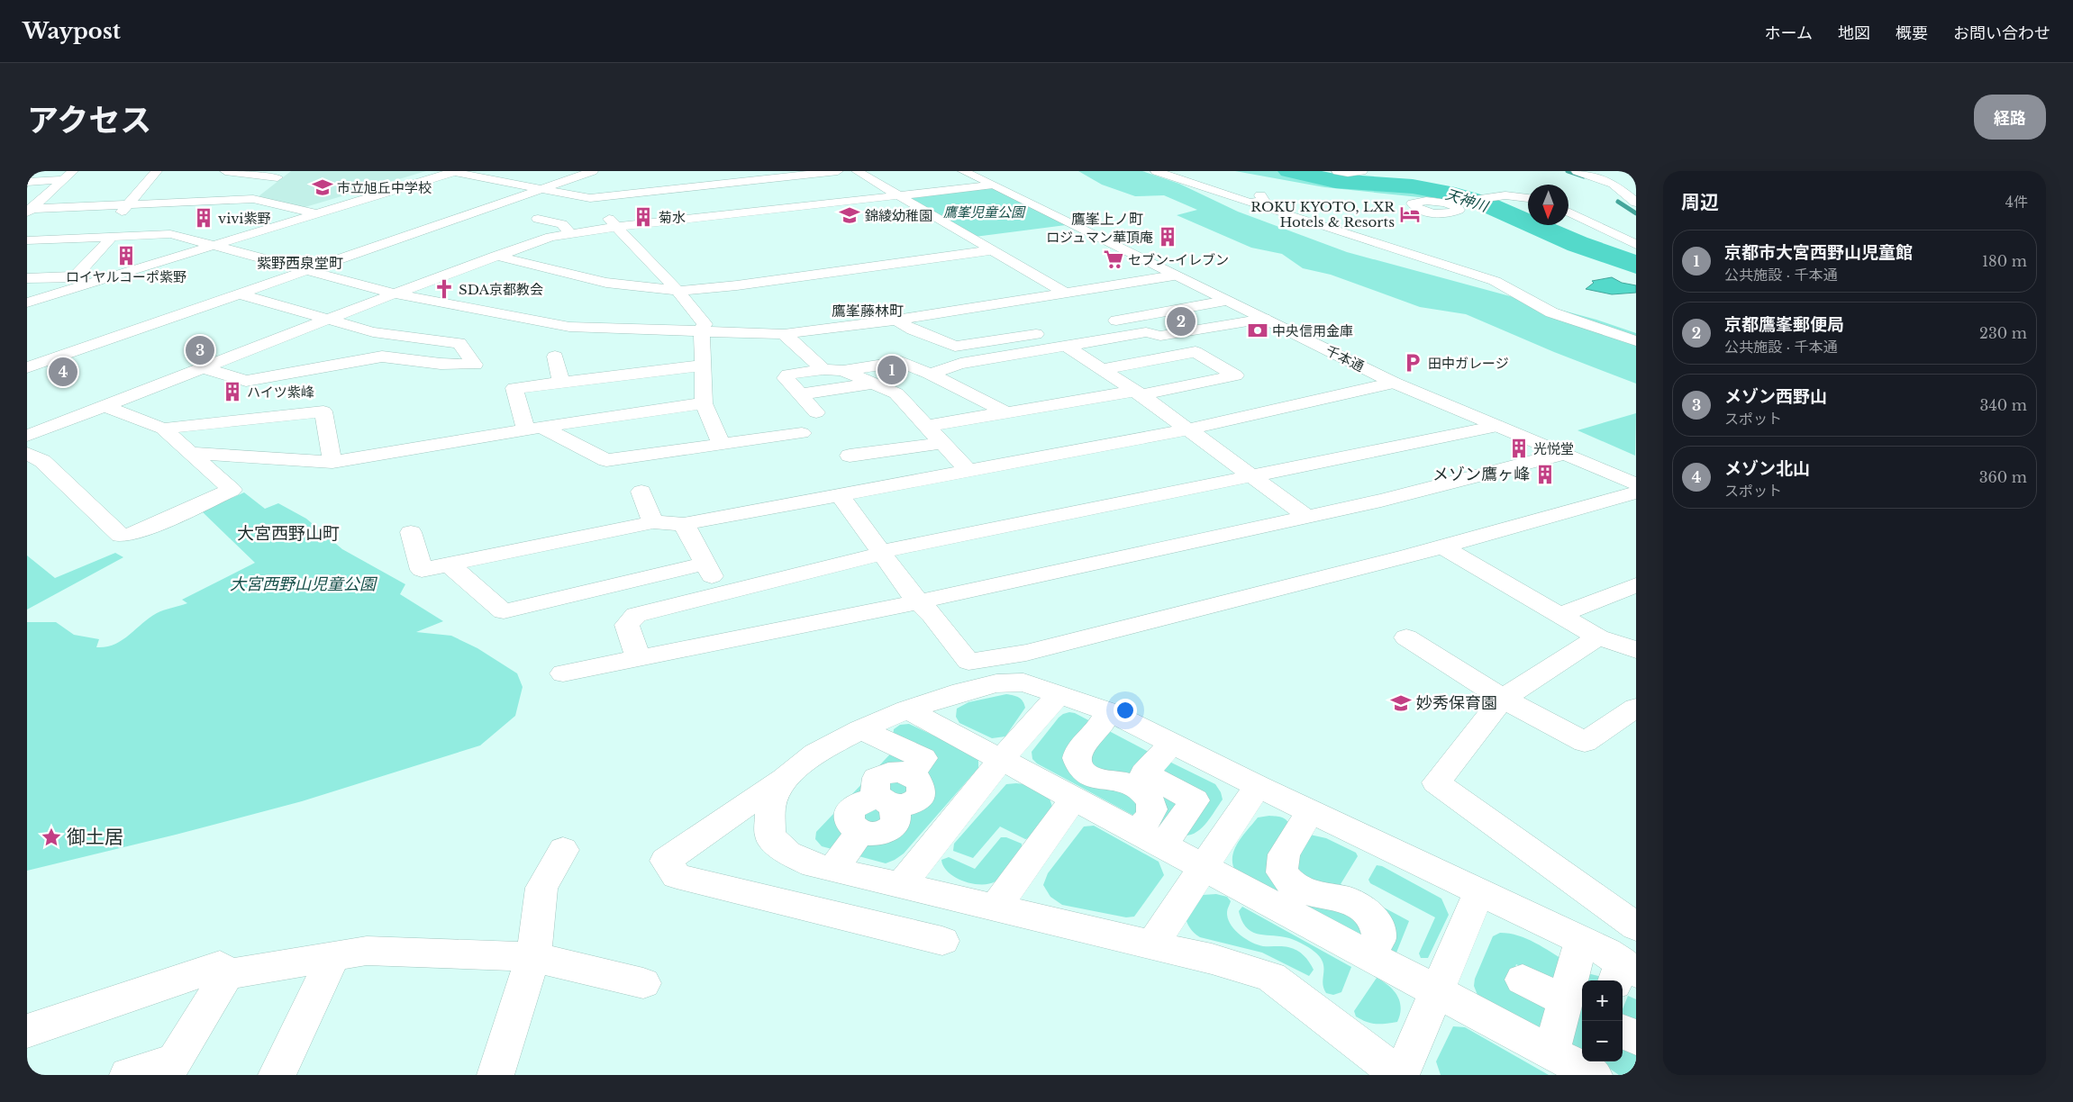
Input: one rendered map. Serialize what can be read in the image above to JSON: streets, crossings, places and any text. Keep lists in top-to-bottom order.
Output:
{
  "streets": {
    "street": ["千本通"]
  },
  "districts": [
    "鷹峯上ノ町",
    "紫野西泉堂町",
    "鷹峯藤林町",
    "大宮西野山町"
  ],
  "water": ["天神川"],
  "parks": ["鷹峯児童公園", "大宮西野山児童公園"],
  "places": {
    "school or university": ["市立旭丘中学校", "錦綾幼稚園", "妙秀保育園"],
    "hotel": ["ROKU KYOTO, LXR Hotels & Resorts"],
    "building": [
      "菊水",
      "vivi紫野",
      "ロジュマン華頂庵",
      "ロイヤルコーポ紫野",
      "ハイツ紫峰",
      "光悦堂",
      "メゾン鷹ヶ峰"
    ],
    "supermarket": ["セブン-イレブン"],
    "church": ["SDA京都教会"],
    "bank": ["中央信用金庫"],
    "parking": ["田中ガレージ"],
    "place": ["御土居"]
  },
  "north": "bottom",
  "page": {
    "header": "Waypost",
    "nav": [
      "ホーム",
      "地図",
      "概要",
      "お問い合わせ"
    ],
    "title": "アクセス",
    "buttons": "経路",
    "heading": ["周辺", "4件"],
    "list": [
      {
        "mark": "1",
        "name": "京都市大宮西野山児童館",
        "note": "公共施設 · 千本通",
        "value": "180 m"
      },
      {
        "mark": "2",
        "name": "京都鷹峯郵便局",
        "note": "公共施設 · 千本通",
        "value": "230 m"
      },
      {
        "mark": "3",
        "name": "メゾン西野山",
        "note": "スポット",
        "value": "340 m"
      },
      {
        "mark": "4",
        "name": "メゾン北山",
        "note": "スポット",
        "value": "360 m"
      }
    ],
    "pins": [
      "2",
      "3",
      "1",
      "4"
    ],
    "map_buttons": ["+", "−"]
  }
}
